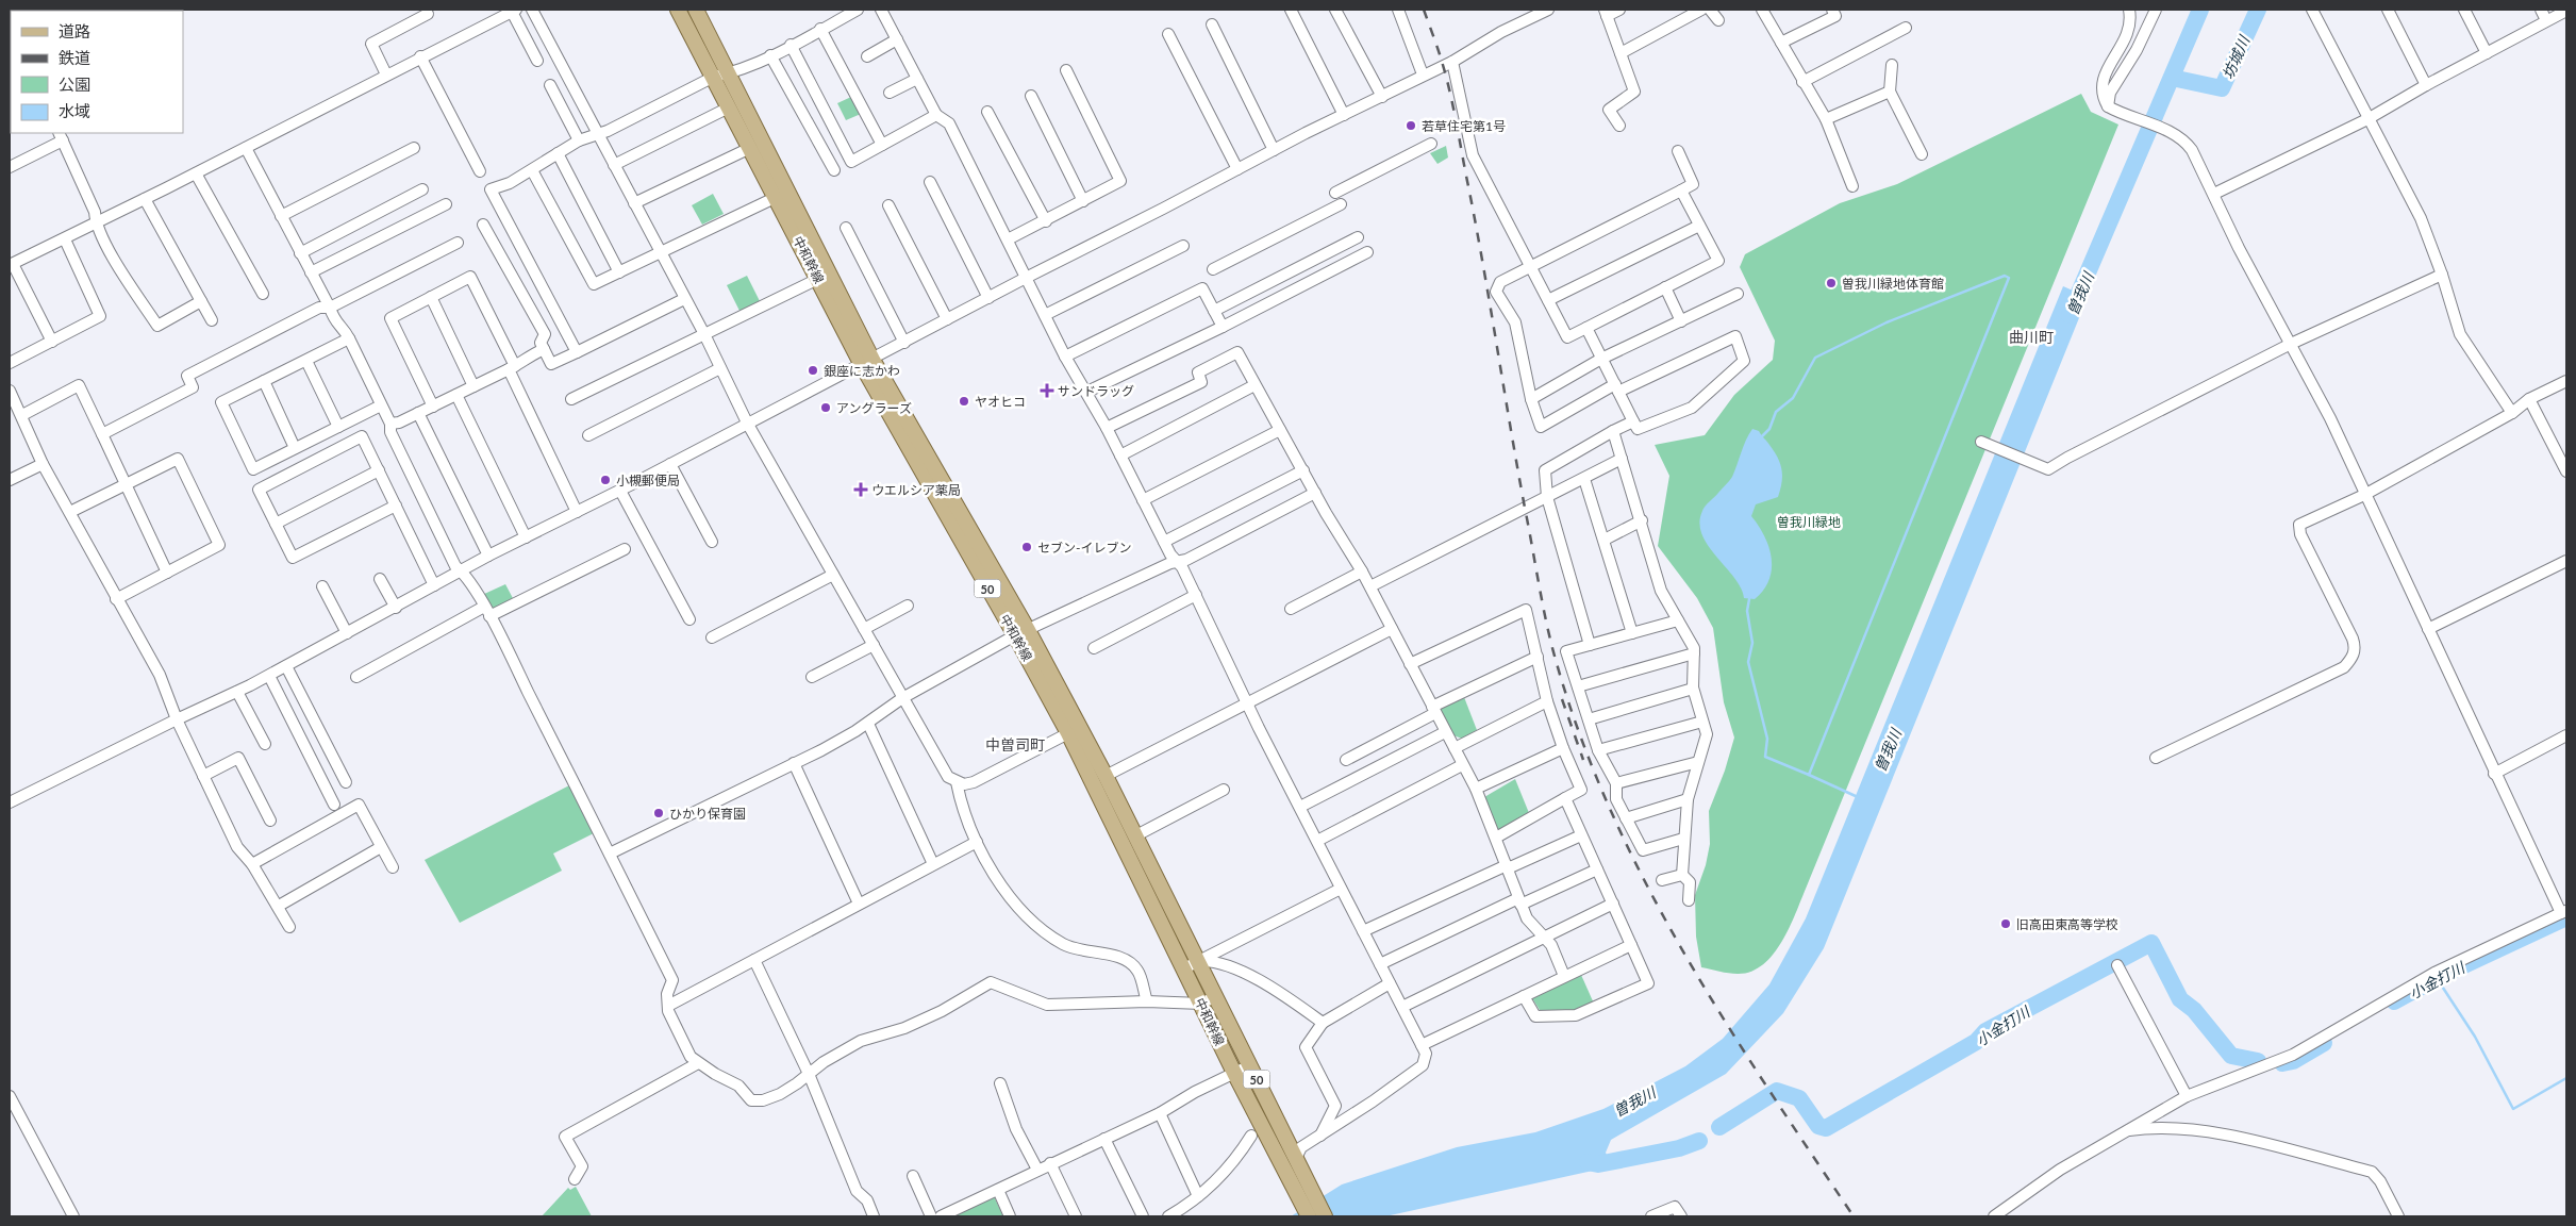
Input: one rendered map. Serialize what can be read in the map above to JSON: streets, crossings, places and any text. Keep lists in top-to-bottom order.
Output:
{
  "streets": {
    "main road": ["中和幹線", "50"]
  },
  "districts": ["曲川町", "中曽司町"],
  "water": ["坊城川", "曽我川", "小金打川"],
  "parks": ["曽我川緑地"],
  "places": {
    "other": [
      "若草住宅第1号",
      "曽我川緑地体育館",
      "銀座に志かわ",
      "ヤオヒコ",
      "アングラーズ",
      "小槻郵便局",
      "セブン-イレブン",
      "ひかり保育園",
      "旧高田東高等学校"
    ],
    "health": ["サンドラッグ", "ウエルシア薬局"]
  },
  "legend": [
    "道路",
    "鉄道",
    "公園",
    "水域"
  ]
}
